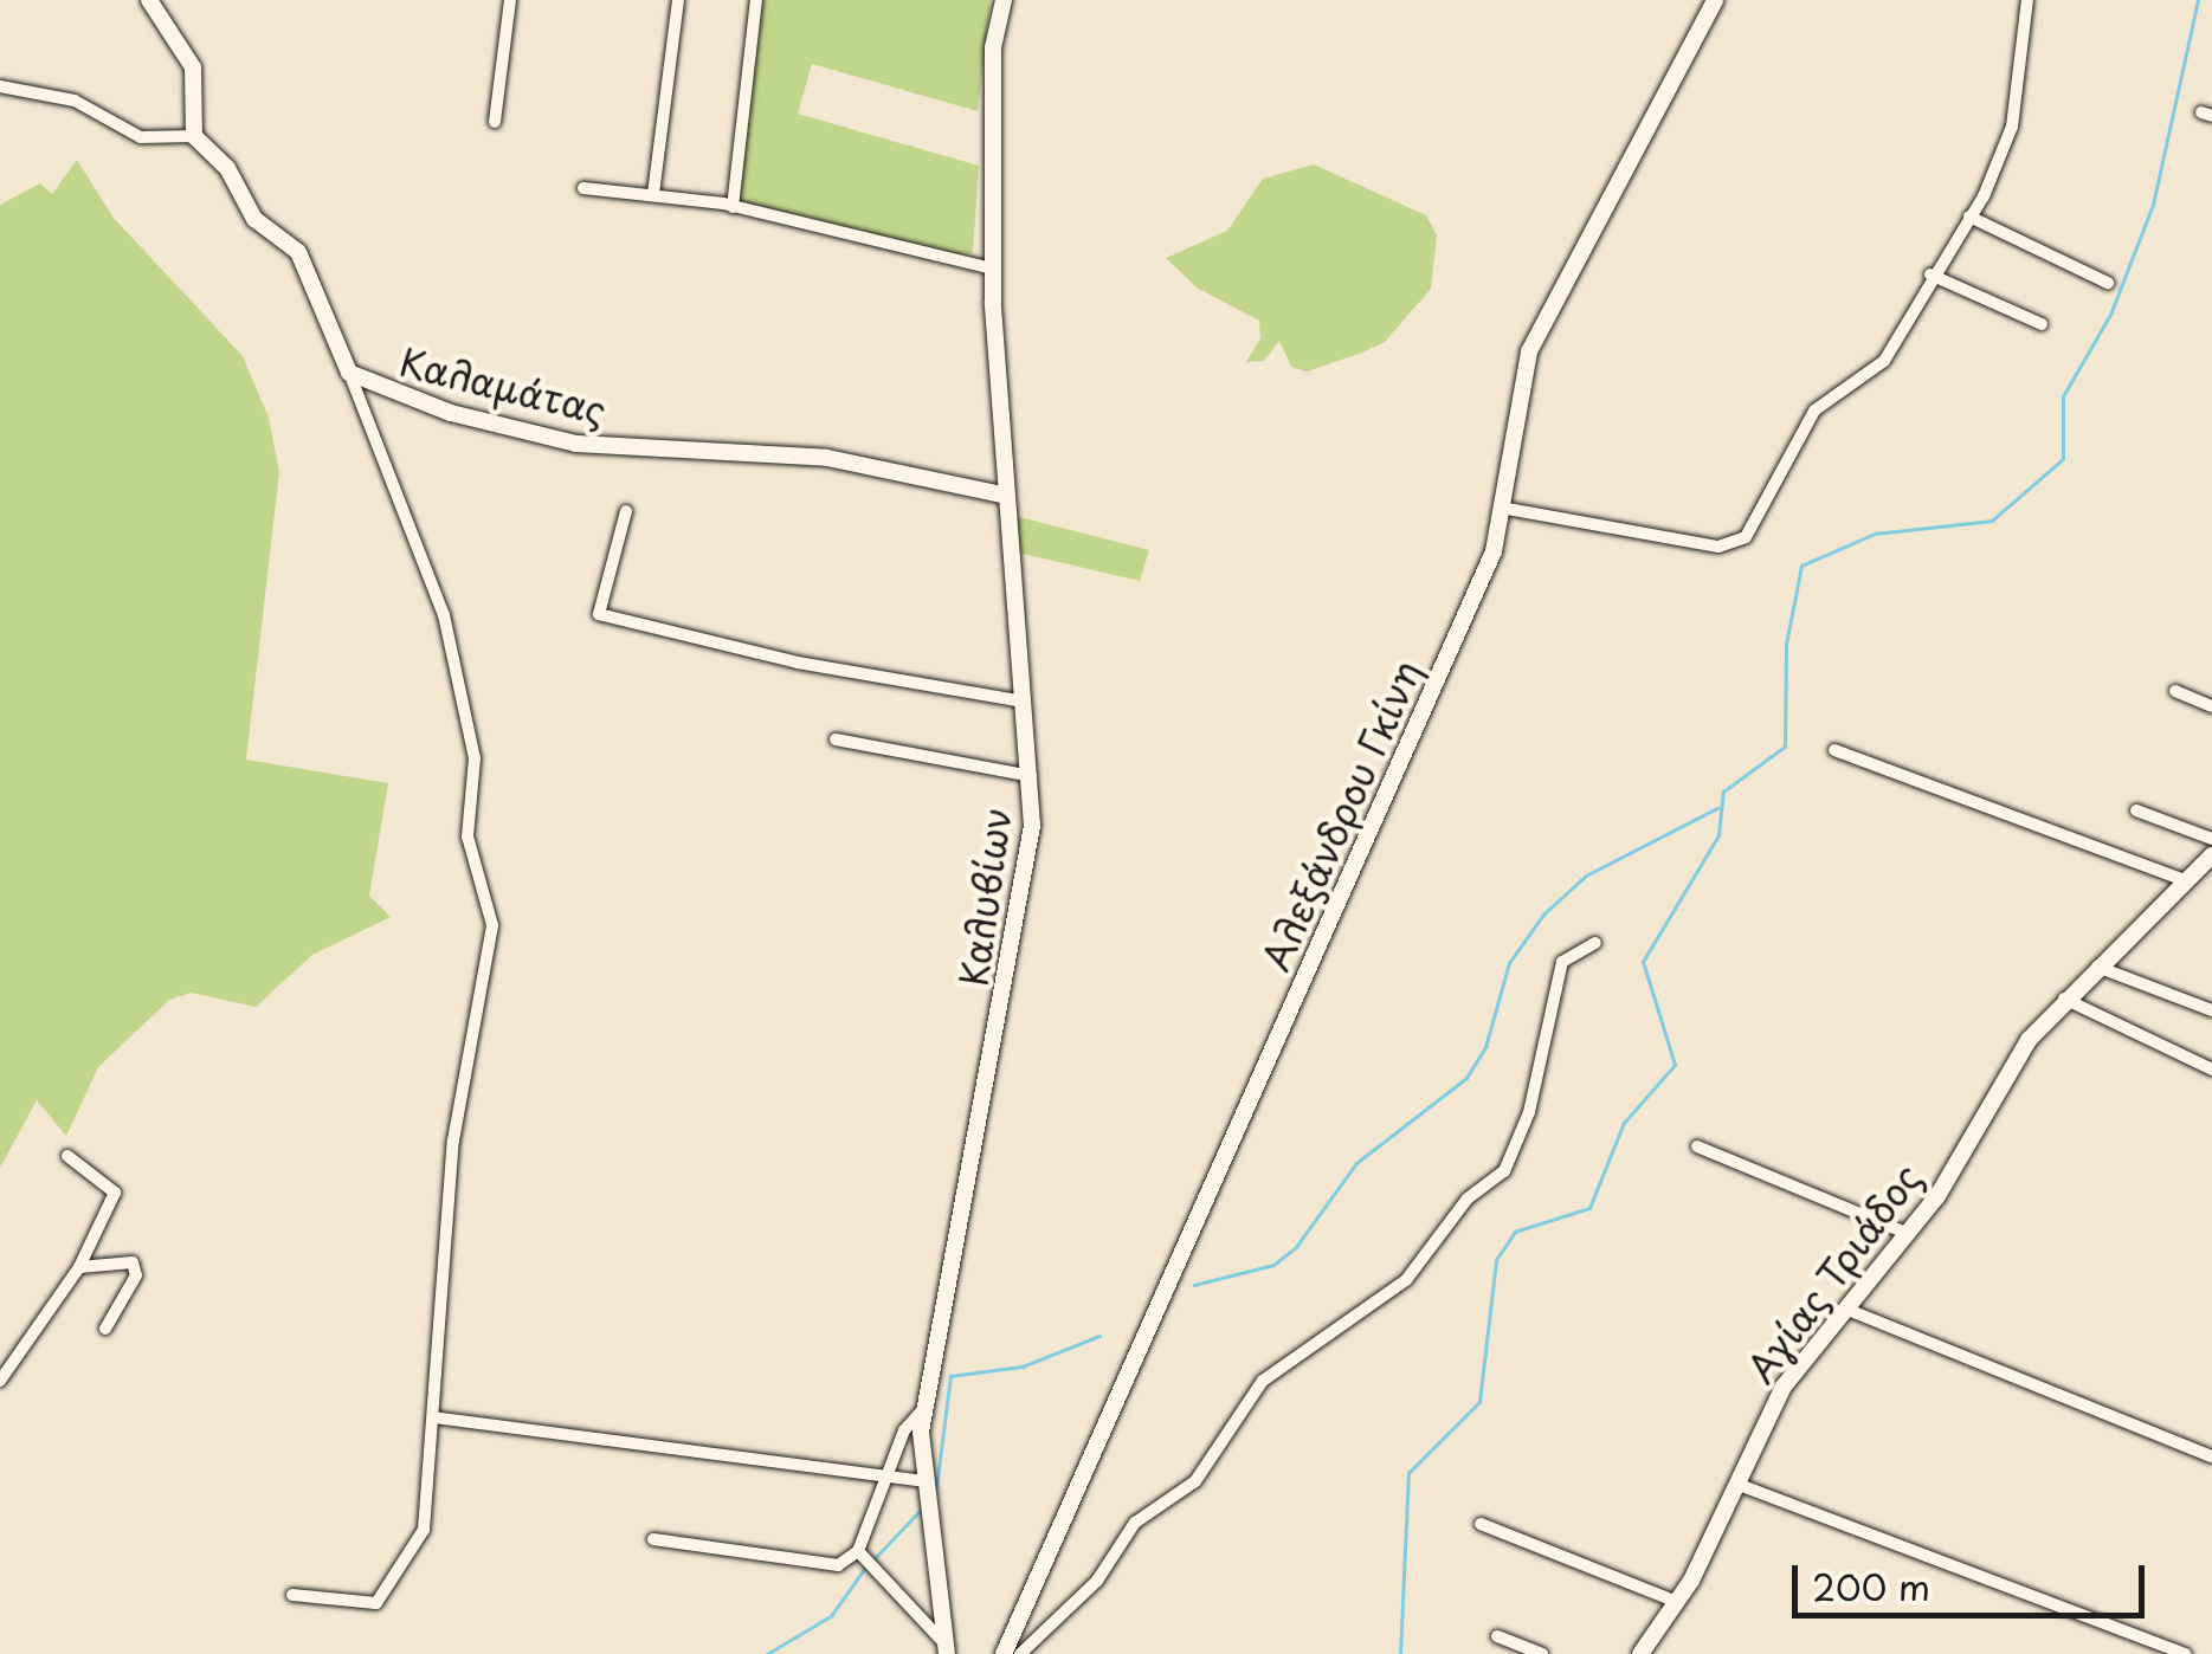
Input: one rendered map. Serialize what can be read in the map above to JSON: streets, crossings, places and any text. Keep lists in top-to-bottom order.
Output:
{
  "streets": {
    "street": [
      "Καλαμάτας",
      "Αλεξάνδρου Γκίνη",
      "Καλυβίων",
      "Αγίας Τριάδος"
    ]
  },
  "crossings": [
    ["Καλαμάτας", "Καλυβίων"]
  ],
  "scale_bar": "200 m"
}
